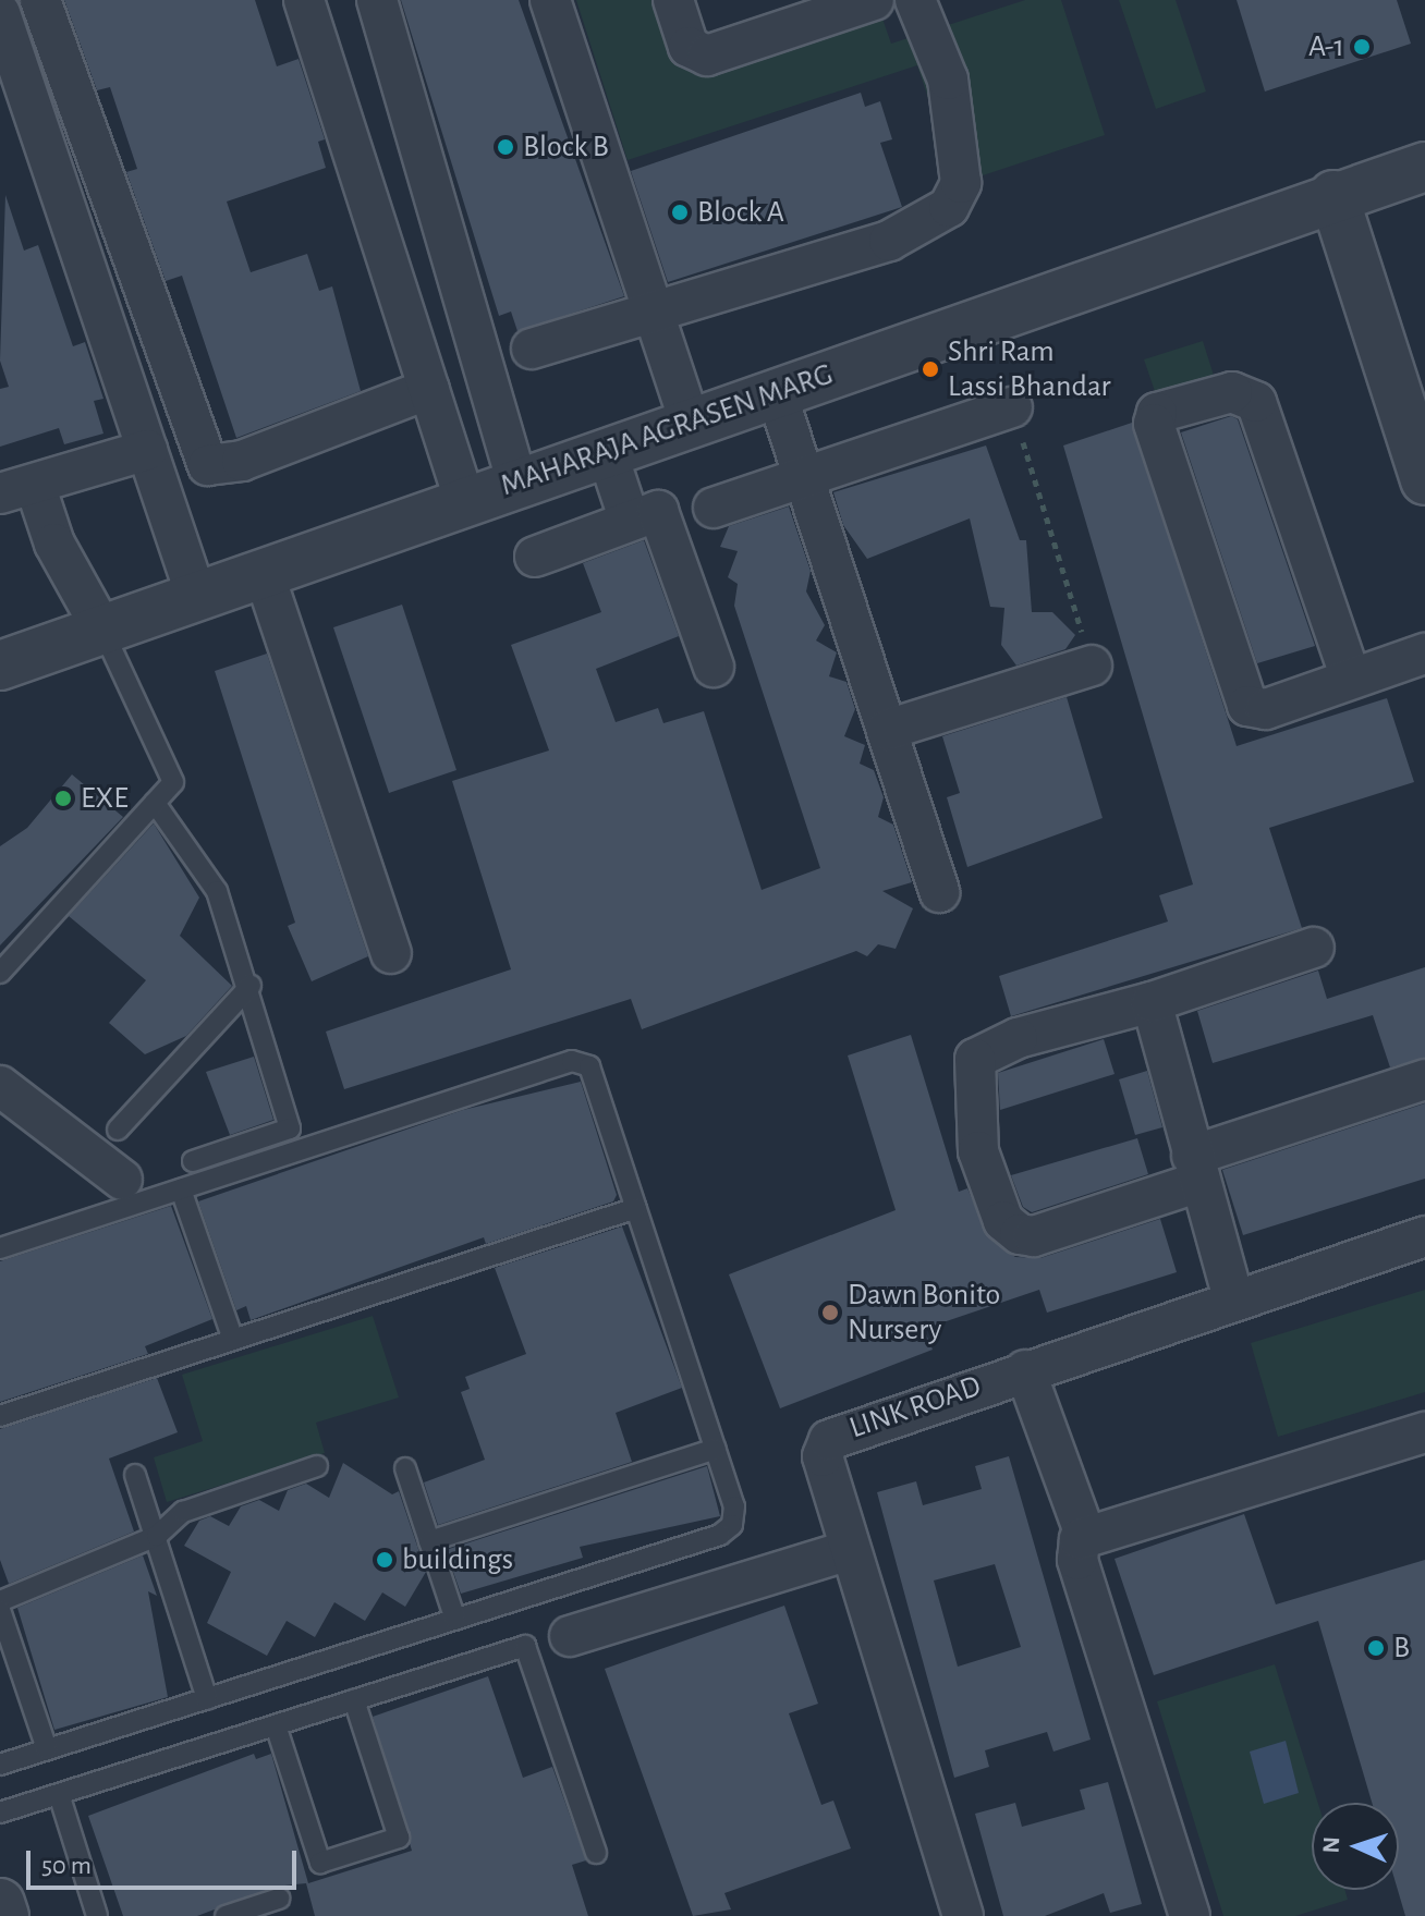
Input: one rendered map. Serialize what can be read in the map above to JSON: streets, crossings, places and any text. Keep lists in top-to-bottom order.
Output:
{
  "streets": {
    "street": ["MAHARAJA AGRASEN MARG", "LINK ROAD"]
  },
  "places": [
    "A-1",
    "Block B",
    "Block A",
    "Shri Ram Lassi Bhandar",
    "EXE",
    "Dawn Bonito Nursery",
    "buildings",
    "B"
  ],
  "scale_bar": "50 m",
  "north": "left"
}
